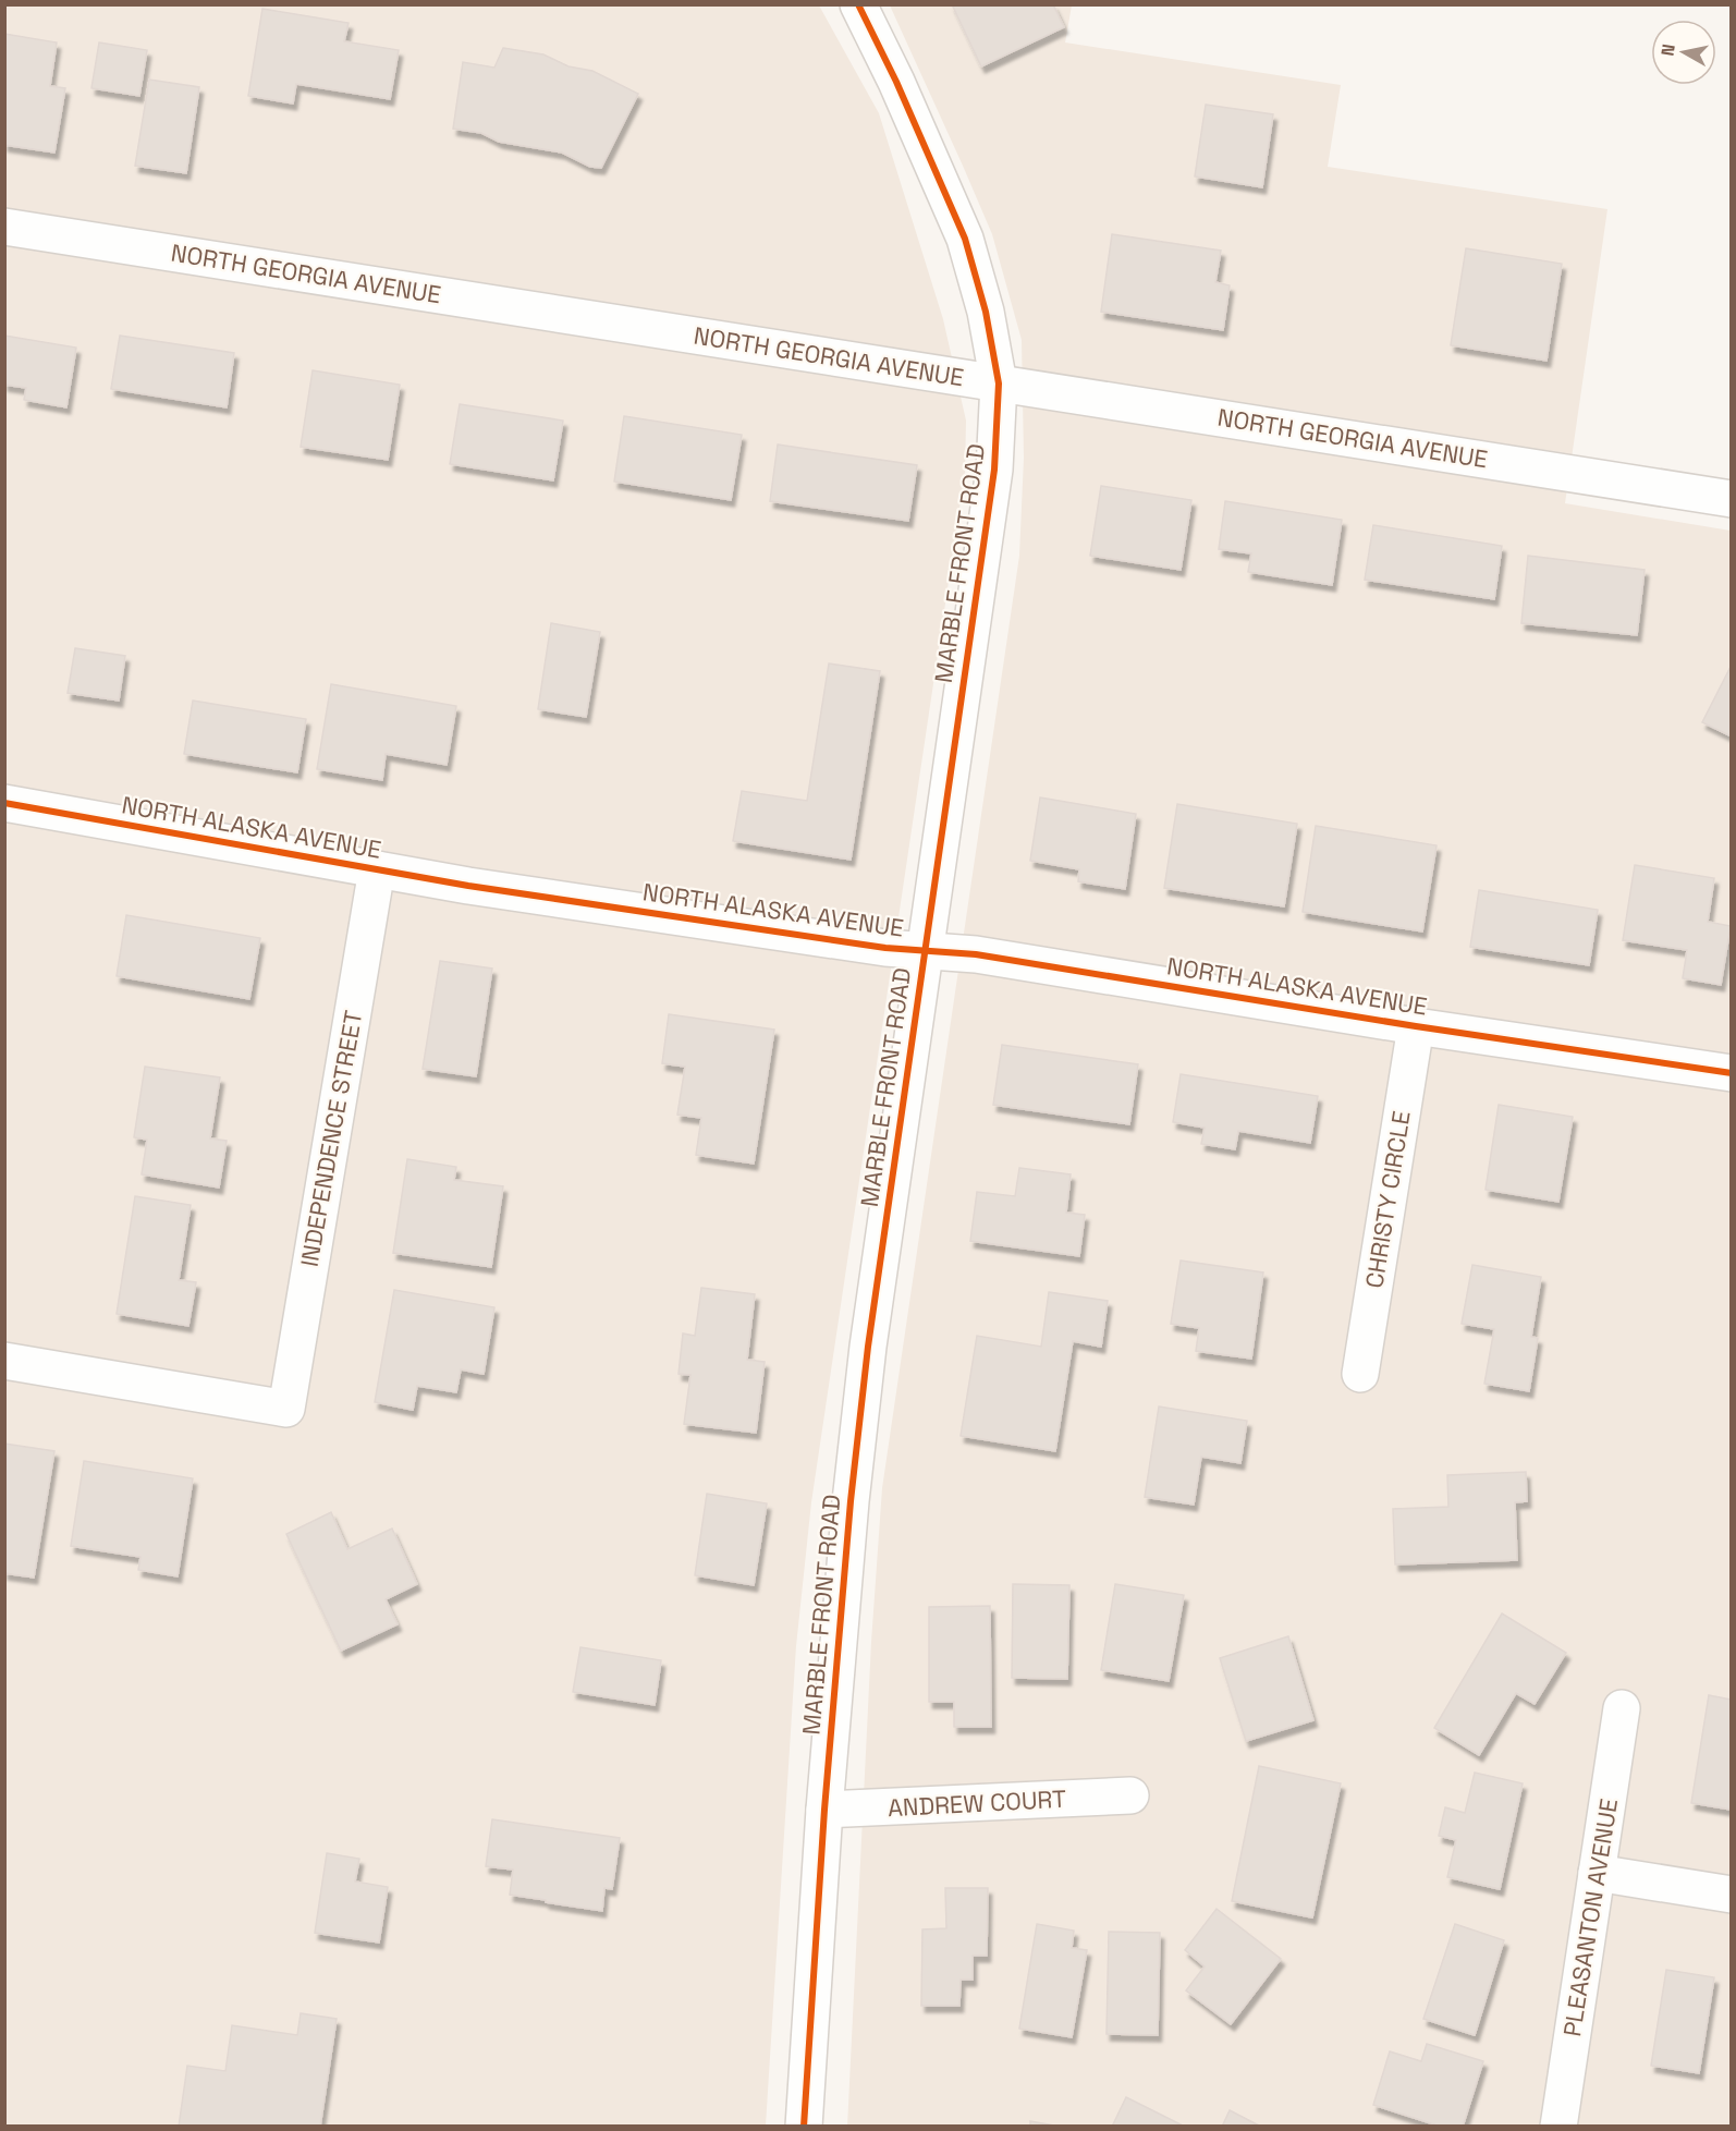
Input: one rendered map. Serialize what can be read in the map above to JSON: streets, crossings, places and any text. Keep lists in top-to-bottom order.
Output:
{
  "streets": {
    "street": [
      "NORTH GEORGIA AVENUE",
      "MARBLE FRONT ROAD",
      "NORTH ALASKA AVENUE",
      "INDEPENDENCE STREET",
      "CHRISTY CIRCLE",
      "ANDREW COURT",
      "PLEASANTON AVENUE"
    ]
  },
  "crossings": [
    ["NORTH GEORGIA AVENUE", "MARBLE FRONT ROAD"],
    ["MARBLE FRONT ROAD", "NORTH ALASKA AVENUE"],
    ["MARBLE FRONT ROAD", "ANDREW COURT"],
    ["NORTH ALASKA AVENUE", "INDEPENDENCE STREET"],
    ["NORTH ALASKA AVENUE", "CHRISTY CIRCLE"]
  ],
  "north": "left"
}
